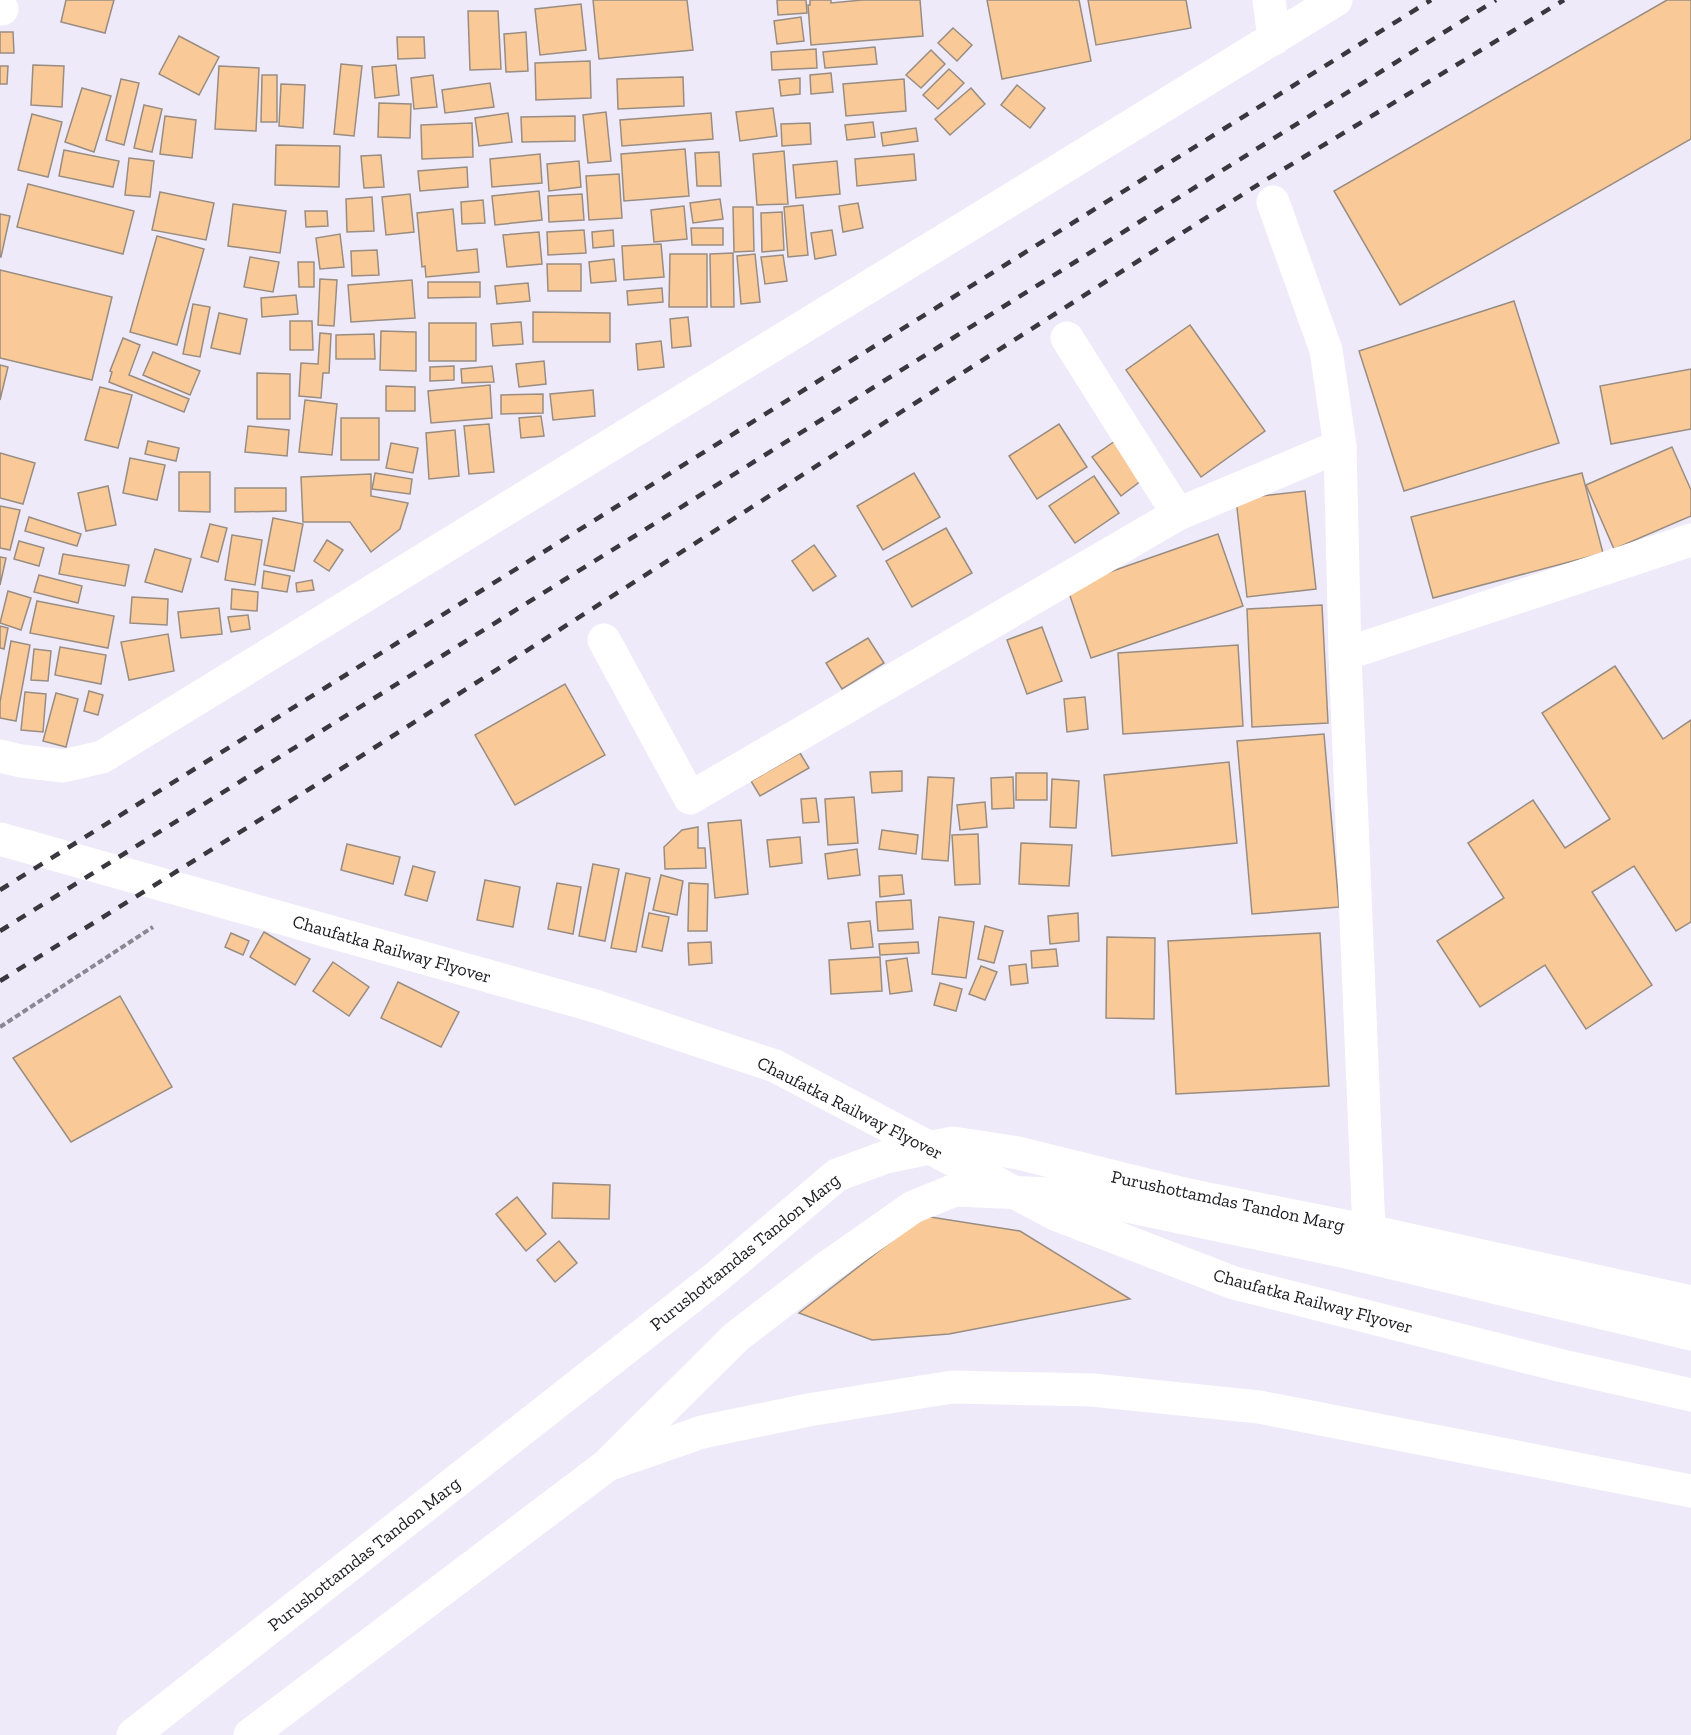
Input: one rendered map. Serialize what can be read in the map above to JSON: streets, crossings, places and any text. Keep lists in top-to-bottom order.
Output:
{
  "streets": {
    "main road": ["Chaufatka Railway Flyover", "Purushottamdas Tandon Marg"]
  }
}
